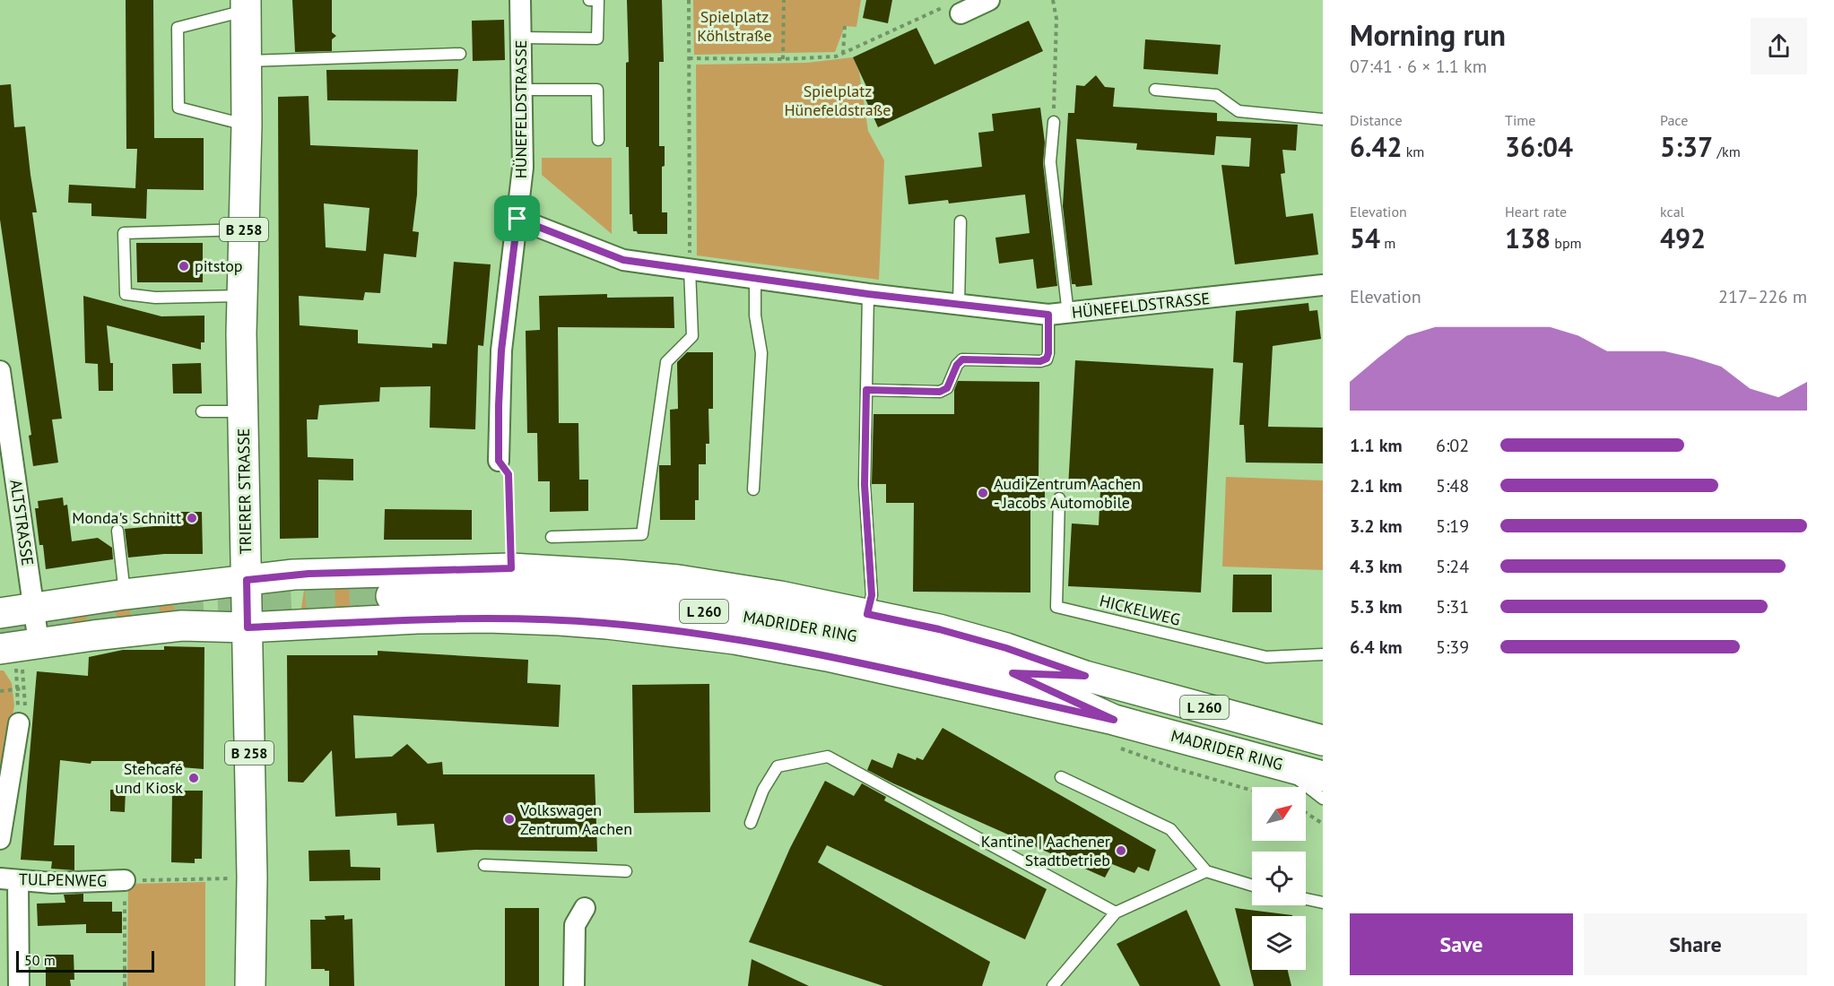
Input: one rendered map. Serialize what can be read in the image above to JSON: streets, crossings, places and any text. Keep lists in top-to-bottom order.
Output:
{
  "streets": {
    "main road": [
      "B 258",
      "TRIERER STRASSE",
      "L 260",
      "MADRIDER RING"
    ],
    "street": ["HÜNEFELDSTRASSE", "ALTSTRASSE", "TULPENWEG"],
    "lane": ["HICKELWEG"]
  },
  "parks": ["Spielplatz Köhlstraße", "Spielplatz Hünefeldstraße"],
  "places": [
    "pitstop",
    "Audi Zentrum Aachen - Jacobs Automobile",
    "Monda's Schnitt",
    "Stehcafé und Kiosk",
    "Volkswagen Zentrum Aachen",
    "Kantine | Aachener Stadtbetrieb"
  ],
  "scale_bar": "50 m",
  "north": "top right",
  "page": {
    "heading": ["Morning run", "07:41 · 6 × 1.1 km"],
    "stats": [
      ["Distance", "6.42 km"],
      ["Time", "36:04"],
      ["Pace", "5:37 /km"],
      ["Elevation", "54 m"],
      ["Heart rate", "138 bpm"],
      ["kcal", "492"]
    ],
    "chart": ["Elevation", "217–226 m"],
    "list": [
      {
        "name": "1.1 km",
        "note": "6:02"
      },
      {
        "name": "2.1 km",
        "note": "5:48"
      },
      {
        "name": "3.2 km",
        "note": "5:19"
      },
      {
        "name": "4.3 km",
        "note": "5:24"
      },
      {
        "name": "5.3 km",
        "note": "5:31"
      },
      {
        "name": "6.4 km",
        "note": "5:39"
      }
    ],
    "buttons": ["Save", "Share"],
    "scale": "50 m"
  }
}
